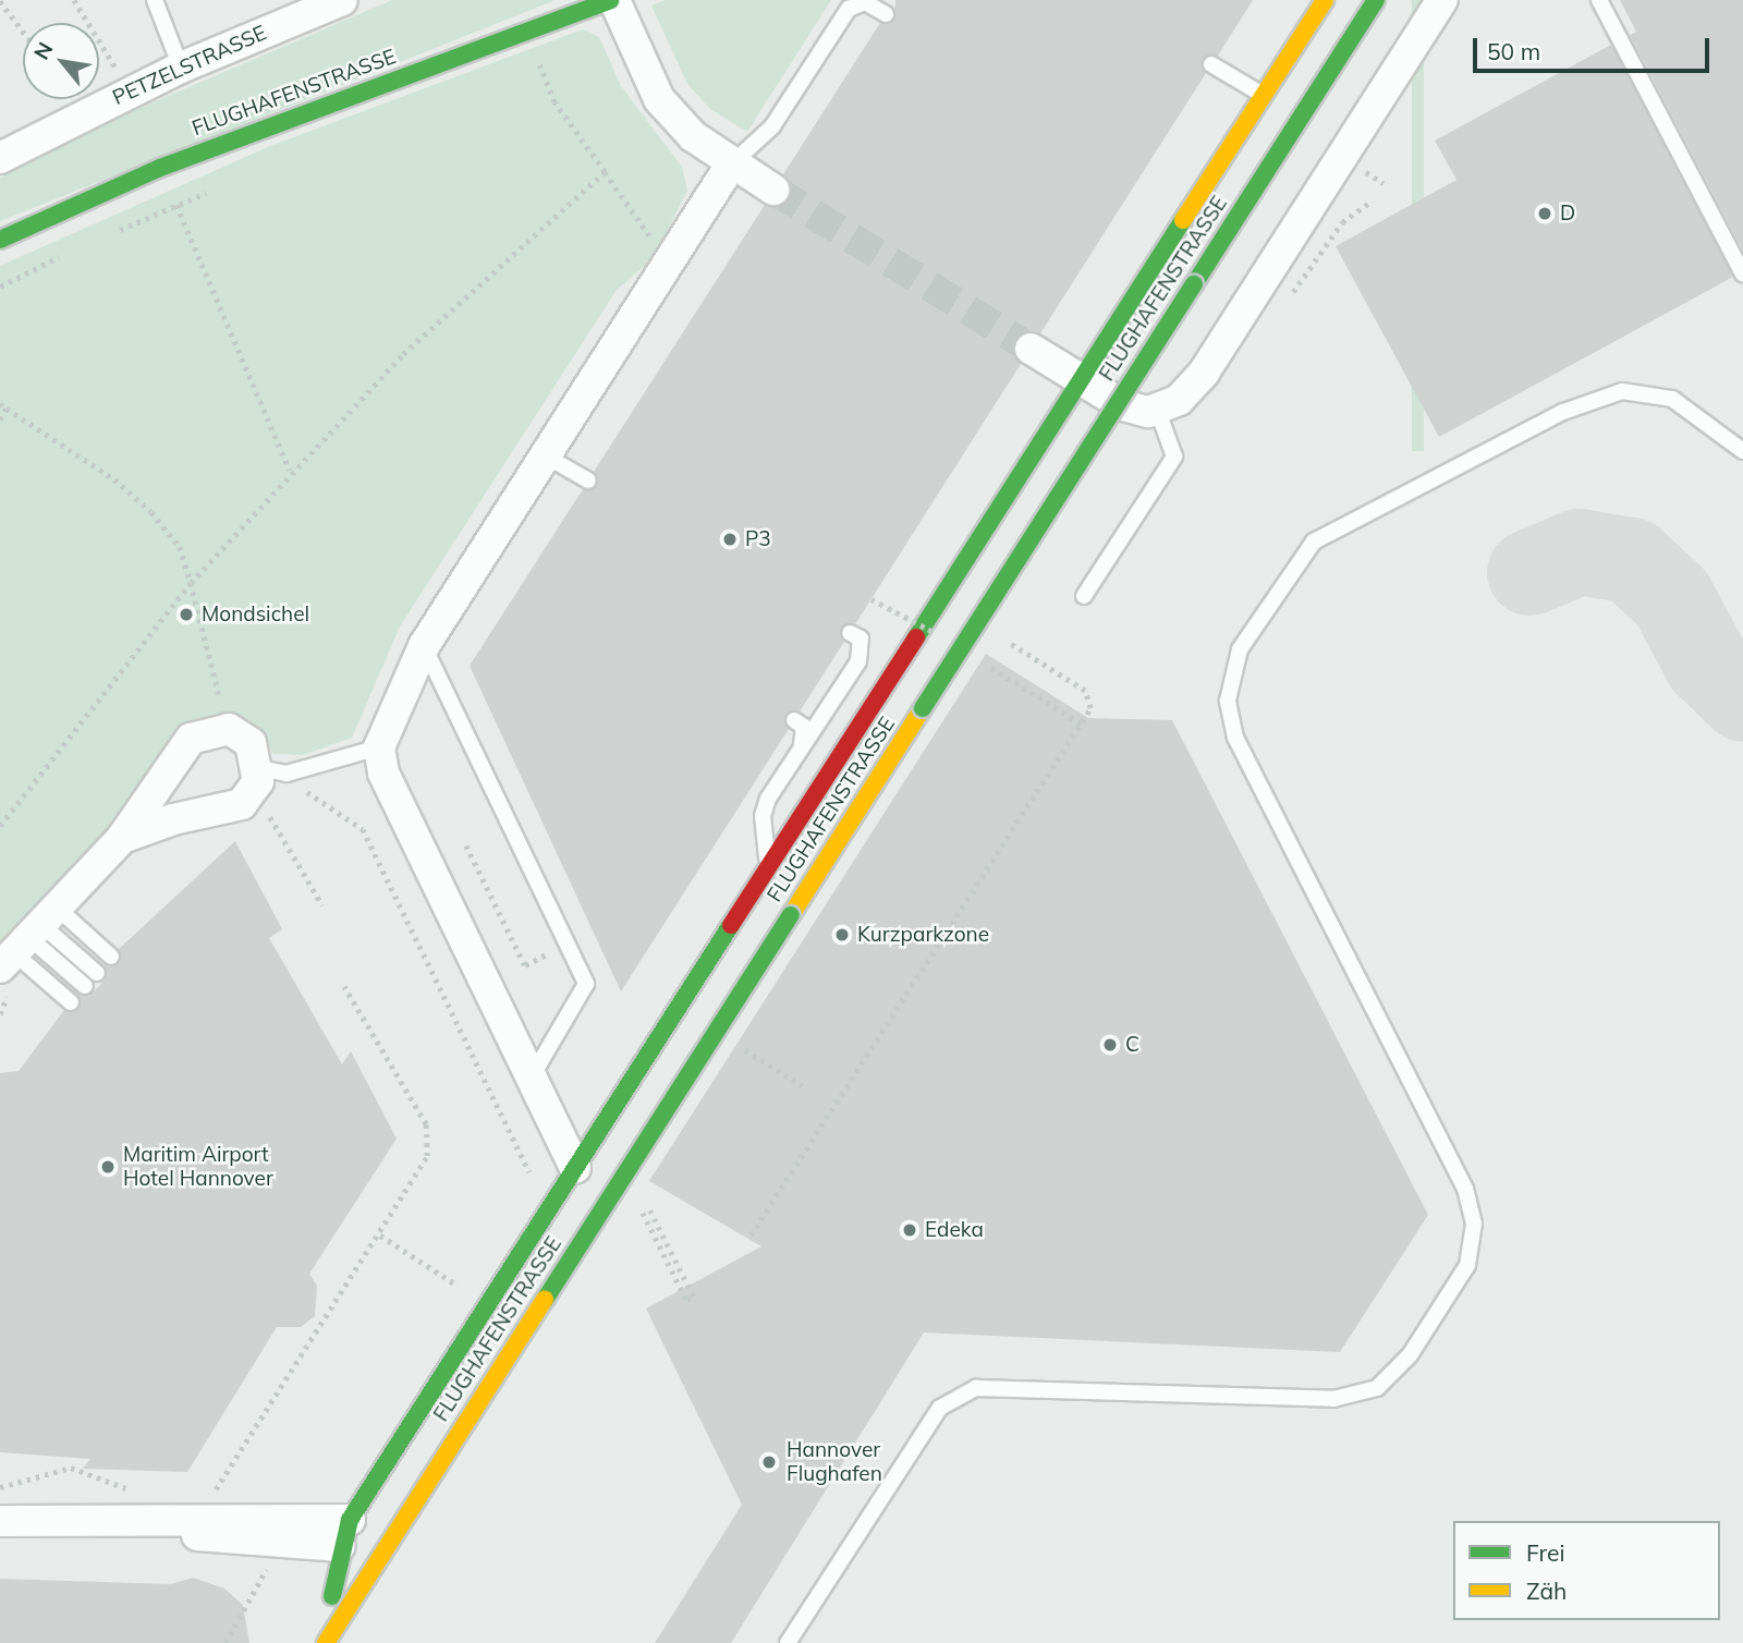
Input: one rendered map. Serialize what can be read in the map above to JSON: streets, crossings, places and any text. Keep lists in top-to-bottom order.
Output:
{
  "streets": {
    "main road": ["FLUGHAFENSTRASSE"],
    "street": ["PETZELSTRASSE"]
  },
  "places": [
    "D",
    "P3",
    "Mondsichel",
    "Kurzparkzone",
    "C",
    "Maritim Airport Hotel Hannover",
    "Edeka",
    "Hannover Flughafen"
  ],
  "legend": ["Frei", "Zäh"],
  "scale_bar": "50 m",
  "north": "top left"
}
